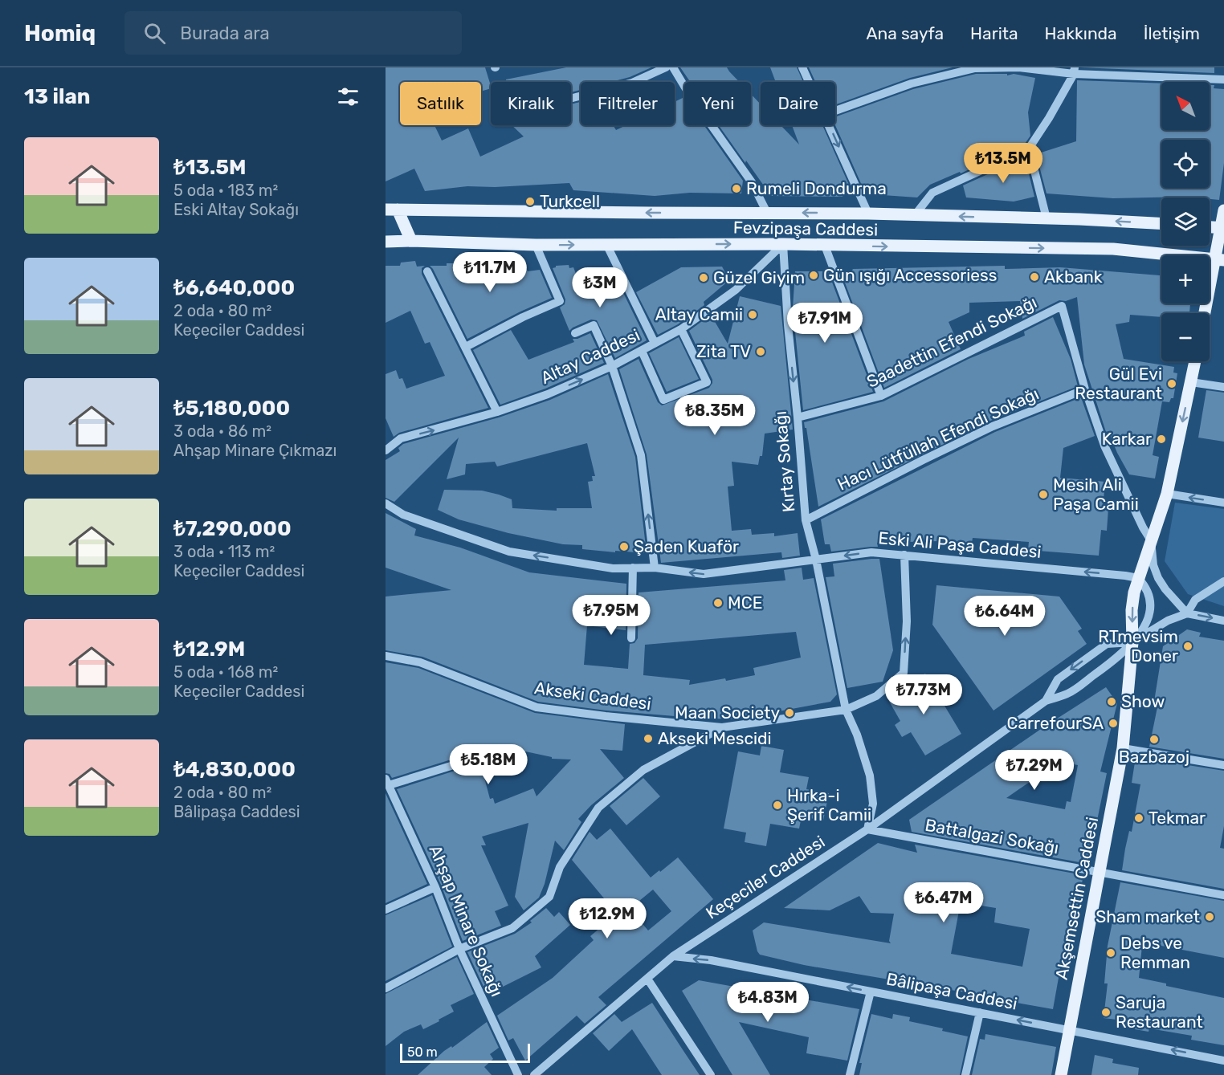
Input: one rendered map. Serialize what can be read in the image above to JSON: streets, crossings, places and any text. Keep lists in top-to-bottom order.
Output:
{
  "streets": {
    "main road": ["Fevzipaşa Caddesi", "Akşemsettin Caddesi"],
    "street": [
      "Saadettin Efendi Sokağı",
      "Altay Caddesi",
      "Hacı Lütfüllah Efendi Sokağı",
      "Kırtay Sokağı",
      "Eski Ali Paşa Caddesi",
      "Akseki Caddesi",
      "Battalgazi Sokağı",
      "Keçeciler Caddesi",
      "Ahşap Minare Sokağı",
      "Bâlipaşa Caddesi"
    ]
  },
  "crossings": [
    ["Fevzipaşa Caddesi", "Altay Caddesi"],
    ["Fevzipaşa Caddesi", "Kırtay Sokağı"],
    ["Saadettin Efendi Sokağı", "Hacı Lütfüllah Efendi Sokağı"],
    ["Saadettin Efendi Sokağı", "Kırtay Sokağı"],
    ["Altay Caddesi", "Kırtay Sokağı"],
    ["Hacı Lütfüllah Efendi Sokağı", "Kırtay Sokağı"],
    ["Kırtay Sokağı", "Eski Ali Paşa Caddesi"],
    ["Kırtay Sokağı", "Akseki Caddesi"],
    ["Kırtay Sokağı", "Battalgazi Sokağı"],
    ["Kırtay Sokağı", "Keçeciler Caddesi"],
    ["Eski Ali Paşa Caddesi", "Akseki Caddesi"],
    ["Eski Ali Paşa Caddesi", "Akşemsettin Caddesi"],
    ["Battalgazi Sokağı", "Keçeciler Caddesi"],
    ["Battalgazi Sokağı", "Akşemsettin Caddesi"],
    ["Keçeciler Caddesi", "Akşemsettin Caddesi"],
    ["Keçeciler Caddesi", "Bâlipaşa Caddesi"],
    ["Akşemsettin Caddesi", "Bâlipaşa Caddesi"]
  ],
  "one_way": ["Altay Caddesi", "Eski Ali Paşa Caddesi", "Bâlipaşa Caddesi"],
  "places": [
    "Rumeli Dondurma",
    "Turkcell",
    "Gün ışığı Accessoriess",
    "Akbank",
    "Güzel Giyim",
    "Altay Camii",
    "Zita TV",
    "Gül Evi Restaurant",
    "Karkar",
    "Mesih Ali Paşa Camii",
    "Şaden Kuaför",
    "MCE",
    "RTmevsim Doner",
    "Show",
    "Maan Society",
    "CarrefourSA",
    "Akseki Mescidi",
    "Bazbazoj",
    "Hırka-i Şerif Camii",
    "Tekmar",
    "Sham market",
    "Debs ve Remman",
    "Saruja Restaurant"
  ],
  "scale_bar": "50 m",
  "north": "top left",
  "page": {
    "header": "Homiq",
    "search": "Burada ara",
    "nav": [
      "Ana sayfa",
      "Harita",
      "Hakkında",
      "İletişim"
    ],
    "heading": "13 ilan",
    "map_buttons": ["+", "−"],
    "chip": [
      "Satılık",
      "Kiralık",
      "Filtreler",
      "Yeni",
      "Daire"
    ],
    "list": [
      {
        "name": "₺13.5M",
        "note": "5 oda · 183 m² · Eski Altay Sokağı"
      },
      {
        "name": "₺6,640,000",
        "note": "2 oda · 80 m² · Keçeciler Caddesi"
      },
      {
        "name": "₺5,180,000",
        "note": "3 oda · 86 m² · Ahşap Minare Çıkmazı"
      },
      {
        "name": "₺7,290,000",
        "note": "3 oda · 113 m² · Keçeciler Caddesi"
      },
      {
        "name": "₺12.9M",
        "note": "5 oda · 168 m² · Keçeciler Caddesi"
      },
      {
        "name": "₺4,830,000",
        "note": "2 oda · 80 m² · Bâlipaşa Caddesi"
      }
    ],
    "price": [
      "₺13.5M",
      "₺11.7M",
      "₺3M",
      "₺7.91M",
      "₺8.35M",
      "₺7.95M",
      "₺6.64M",
      "₺7.73M",
      "₺5.18M",
      "₺7.29M",
      "₺6.47M",
      "₺12.9M",
      "₺4.83M"
    ],
    "scale": "50 m"
  }
}
